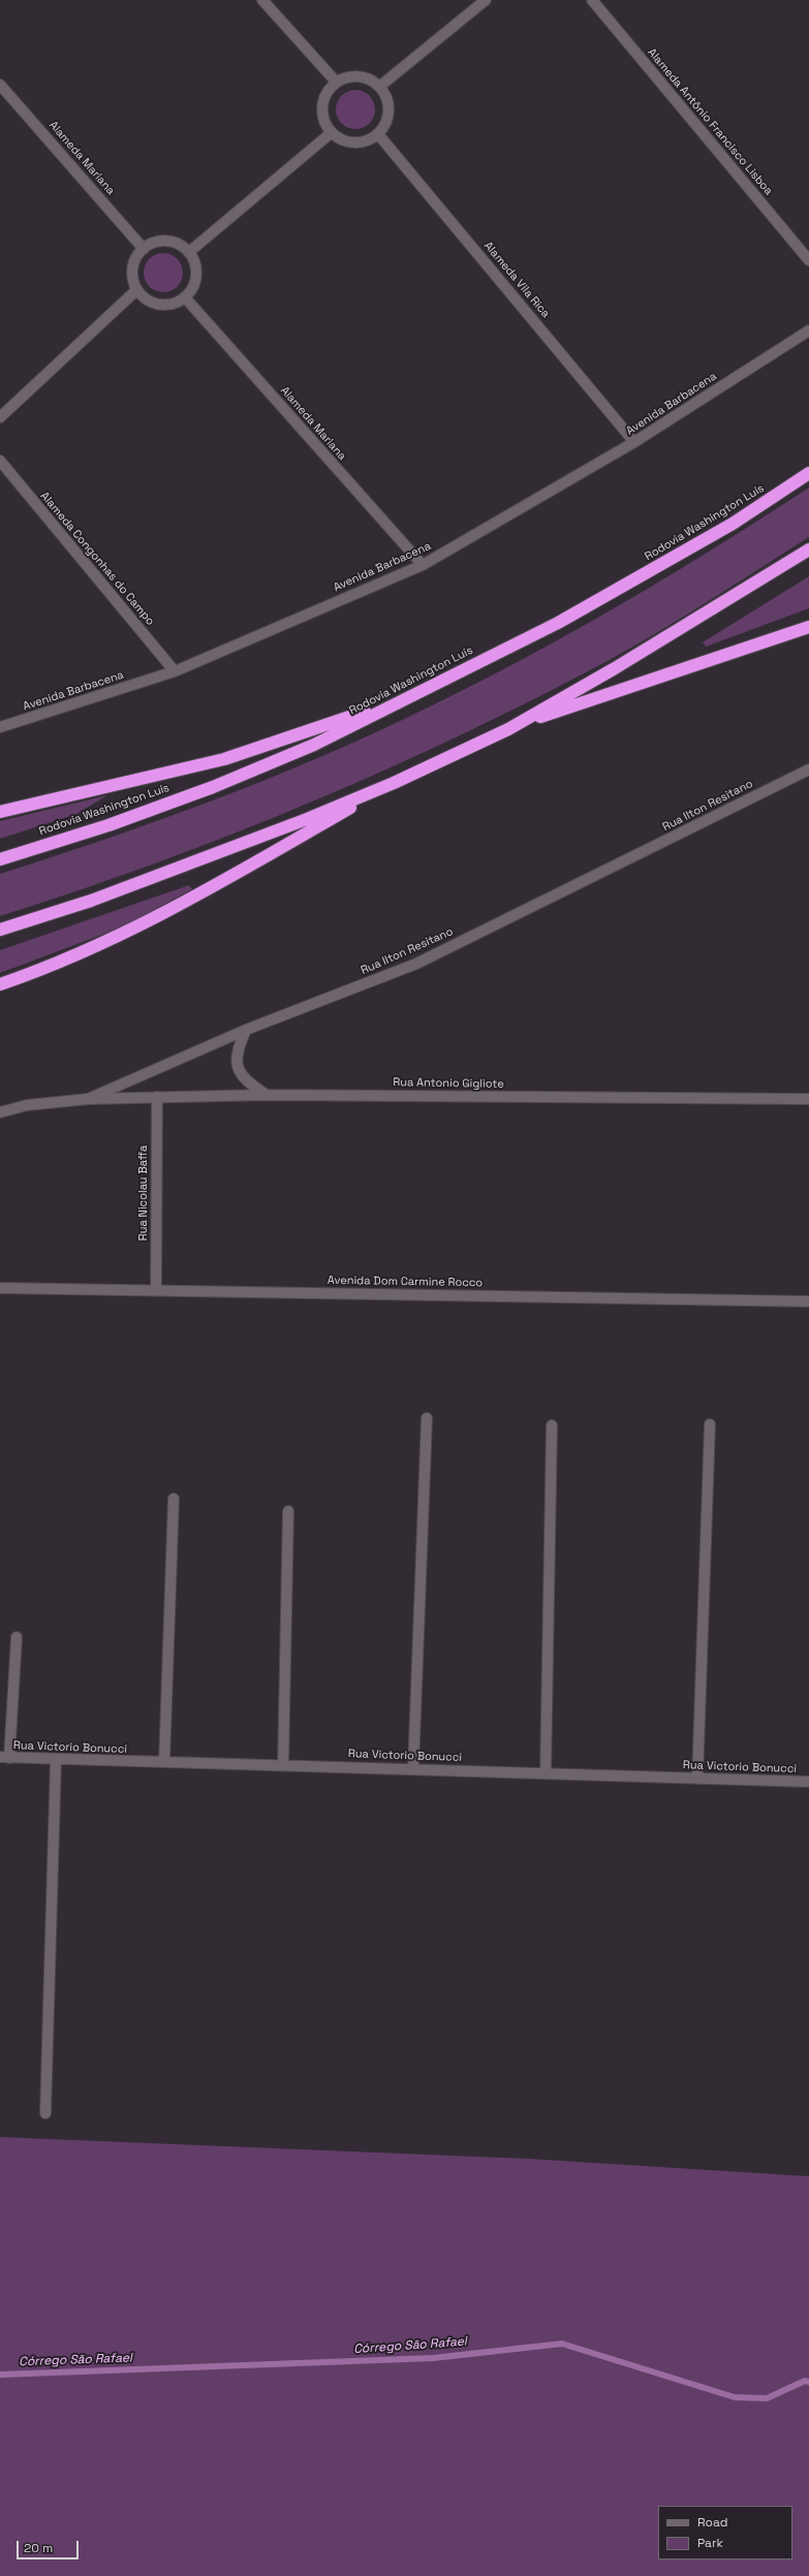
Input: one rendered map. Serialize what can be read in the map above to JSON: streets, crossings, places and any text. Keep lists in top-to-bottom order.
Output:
{
  "streets": {
    "highway": ["Rodovia Washington Luís"],
    "street": [
      "Alameda Antônio Francisco Lisboa",
      "Alameda Mariana",
      "Alameda Vila Rica",
      "Avenida Barbacena",
      "Alameda Congonhas do Campo",
      "Rua Ilton Resitano",
      "Rua Antonio Gigliote",
      "Rua Nicolau Baffa",
      "Avenida Dom Carmine Rocco",
      "Rua Victorio Bonucci"
    ]
  },
  "crossings": [
    ["Alameda Mariana", "Avenida Barbacena"],
    ["Alameda Vila Rica", "Avenida Barbacena"],
    ["Avenida Barbacena", "Alameda Congonhas do Campo"],
    ["Rua Ilton Resitano", "Rua Antonio Gigliote"],
    ["Rua Antonio Gigliote", "Rua Nicolau Baffa"],
    ["Rua Nicolau Baffa", "Avenida Dom Carmine Rocco"]
  ],
  "water": ["Córrego São Rafael"],
  "legend": ["Road", "Park"],
  "scale_bar": "20 m"
}
